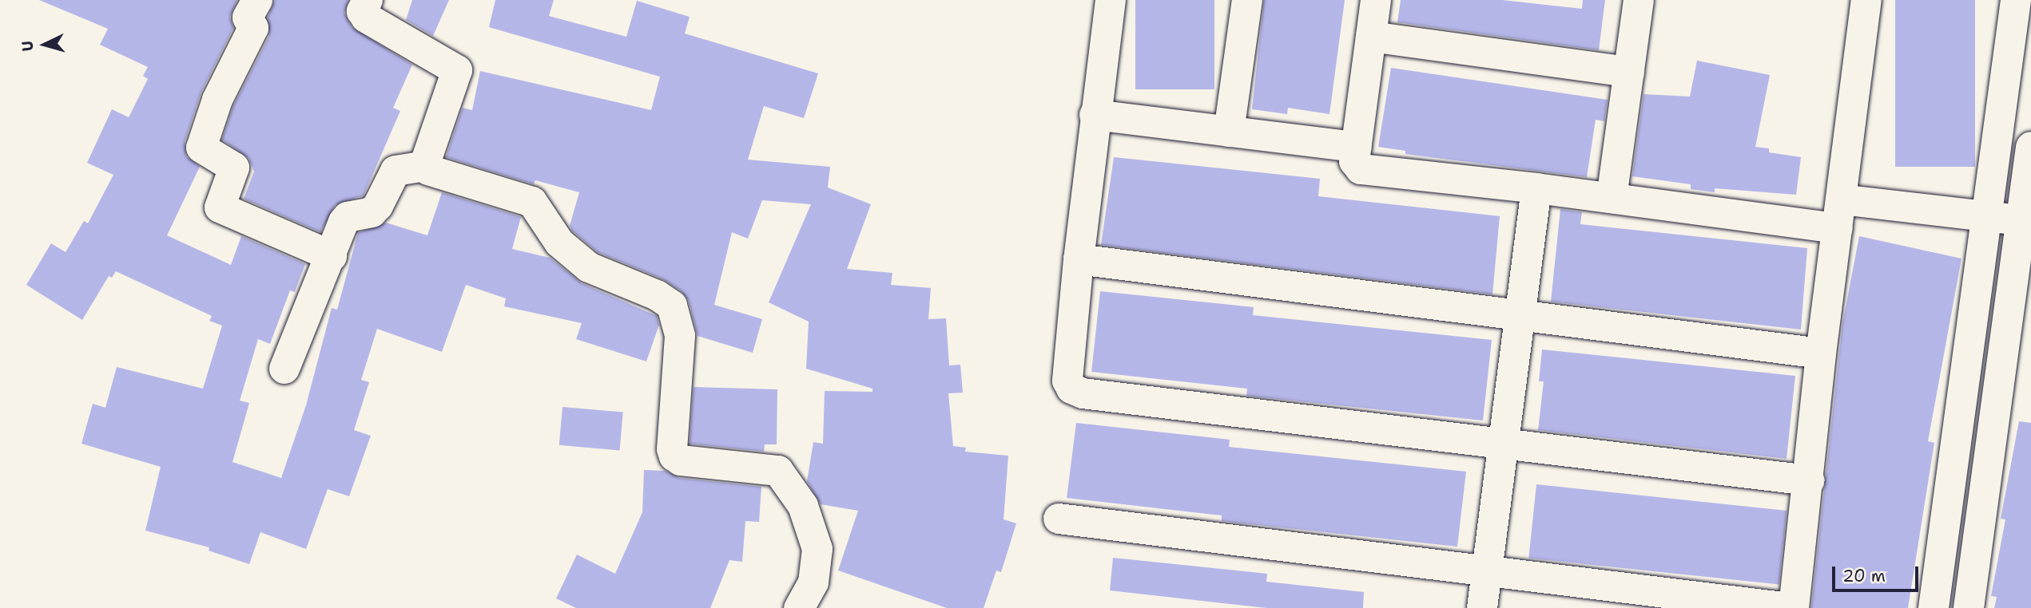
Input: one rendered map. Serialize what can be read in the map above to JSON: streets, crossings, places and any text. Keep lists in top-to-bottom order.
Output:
{
  "scale_bar": "20 m",
  "north": "left"
}
